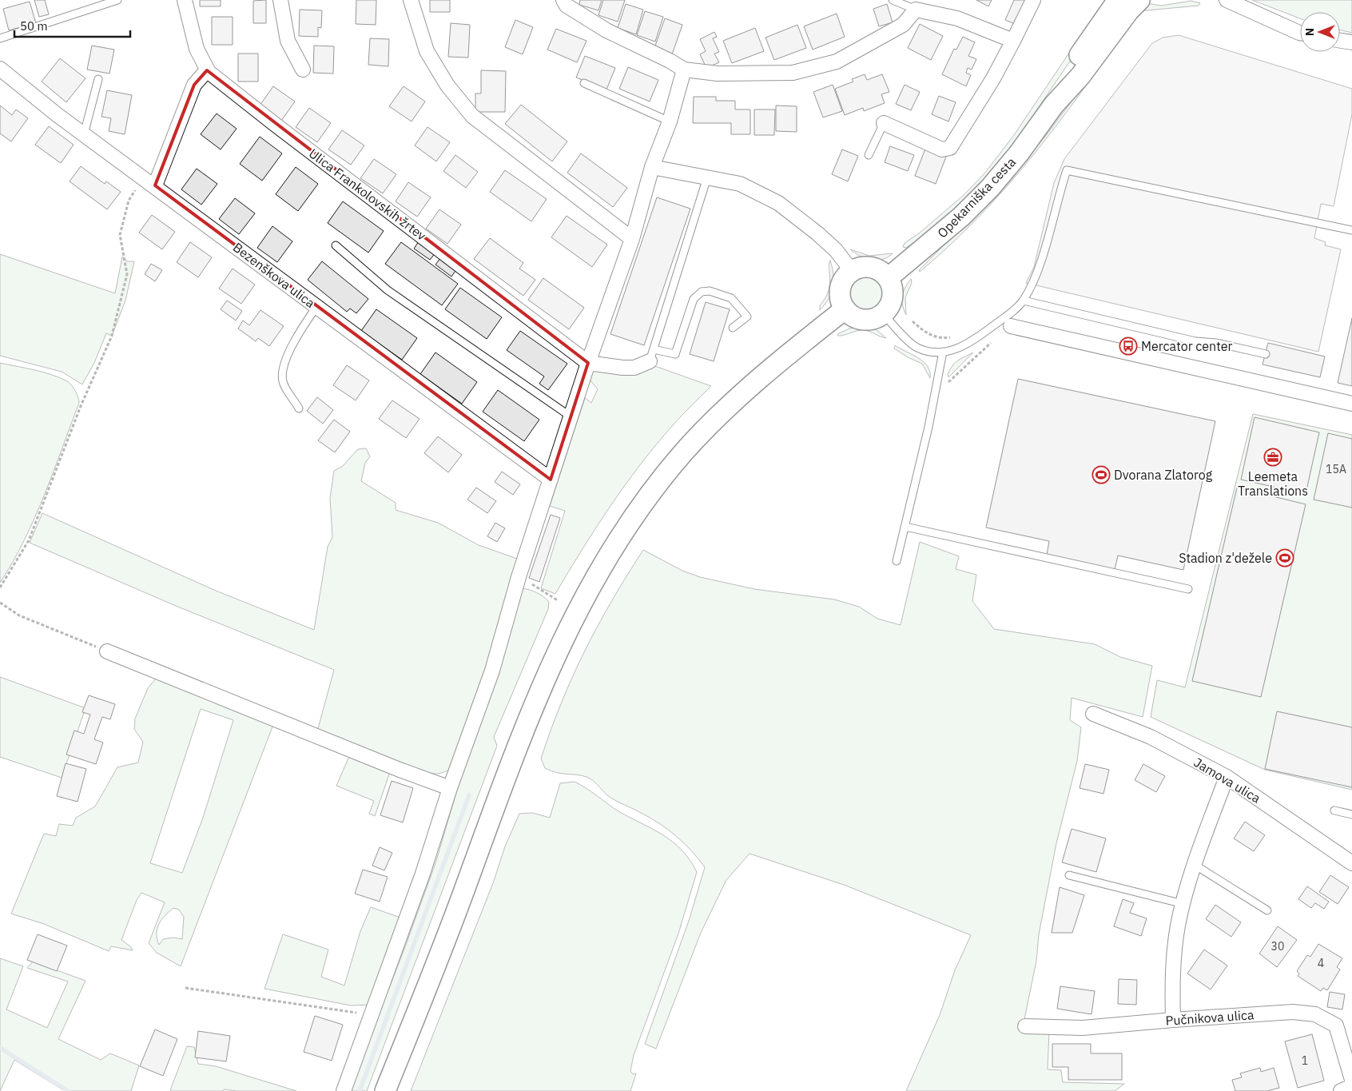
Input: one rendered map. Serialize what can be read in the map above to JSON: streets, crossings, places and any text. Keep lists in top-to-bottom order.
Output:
{
  "streets": {
    "street": [
      "Ulica Frankolovskih žrtev",
      "Opekarniška cesta",
      "Bezenškova ulica",
      "Jamova ulica",
      "Pučnikova ulica"
    ]
  },
  "places": {
    "bus stop": ["Mercator center"],
    "office": ["Leemeta Translations"],
    "sports": ["Dvorana Zlatorog", "Stadion z'dežele"]
  },
  "house_numbers": [
    "15A",
    "30",
    "4",
    "1"
  ],
  "scale_bar": "50 m",
  "north": "left"
}
